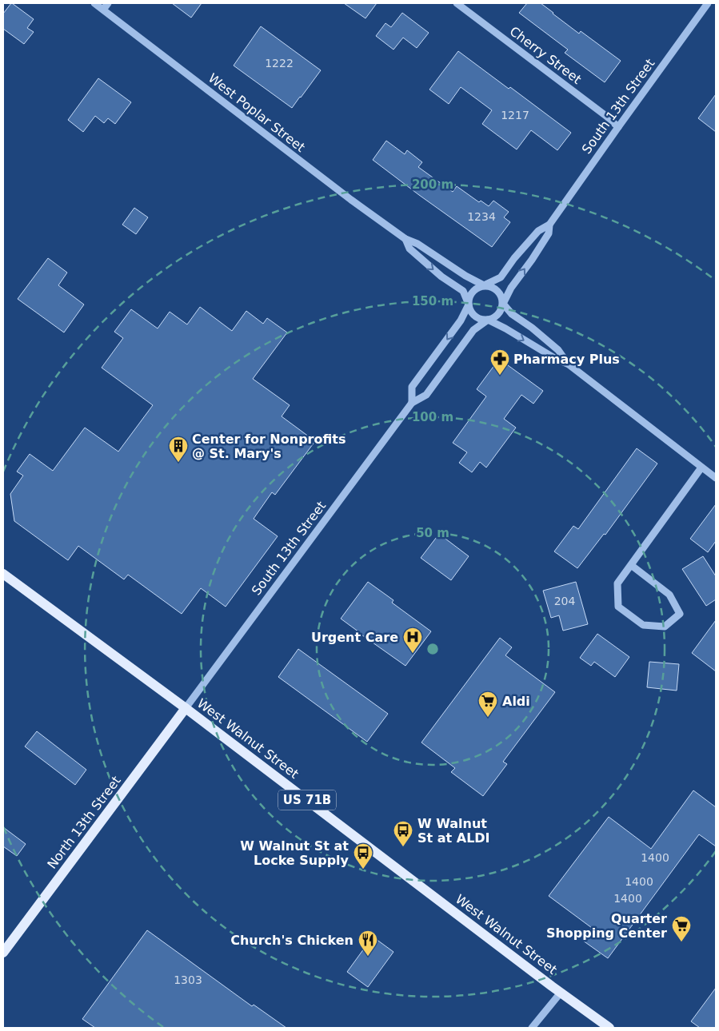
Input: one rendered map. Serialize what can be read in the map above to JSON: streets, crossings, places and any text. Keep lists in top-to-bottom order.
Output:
{
  "streets": {
    "main road": ["West Walnut Street", "US 71B", "North 13th Street"],
    "street": ["Cherry Street", "South 13th Street", "West Poplar Street"]
  },
  "crossings": [
    ["Cherry Street", "South 13th Street"],
    ["South 13th Street", "West Poplar Street"],
    ["South 13th Street", "West Walnut Street"],
    ["South 13th Street", "North 13th Street"],
    ["West Walnut Street", "North 13th Street"]
  ],
  "places": {
    "pharmacy": ["Pharmacy Plus"],
    "building": ["Center for Nonprofits @ St. Mary's"],
    "hospital": ["Urgent Care"],
    "supermarket": ["Aldi", "Quarter Shopping Center"],
    "bus stop": ["W Walnut St at ALDI", "W Walnut St at Locke Supply"],
    "restaurant": ["Church's Chicken"]
  },
  "house_numbers": [
    "1222",
    "1217",
    "1234",
    "204",
    "1400",
    "1400",
    "1400",
    "1303"
  ],
  "rings": [
    "200 m",
    "150 m",
    "100 m",
    "50 m"
  ]
}
